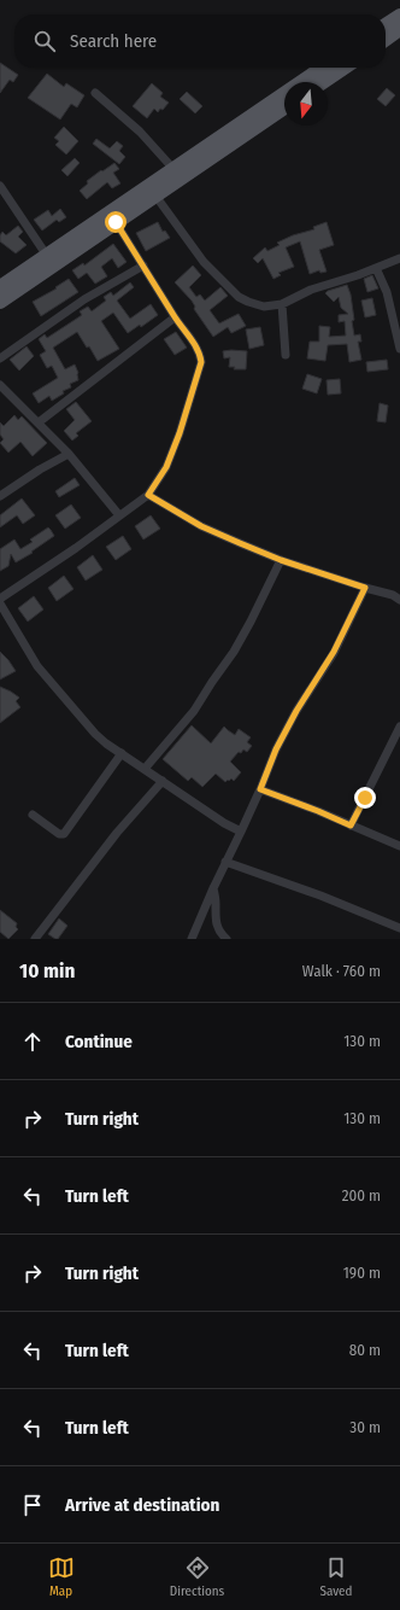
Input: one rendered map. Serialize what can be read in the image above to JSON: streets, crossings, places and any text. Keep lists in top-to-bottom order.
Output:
{
  "north": "bottom",
  "page": {
    "search": "Search here",
    "heading": ["10 min", "Walk · 760 m"],
    "list": [
      ["Continue", "130 m"],
      ["Turn right", "130 m"],
      ["Turn left", "200 m"],
      ["Turn right", "190 m"],
      ["Turn left", "80 m"],
      ["Turn left", "30 m"],
      "Arrive at destination"
    ],
    "nav": ["Map", "Directions", "Saved"]
  }
}
